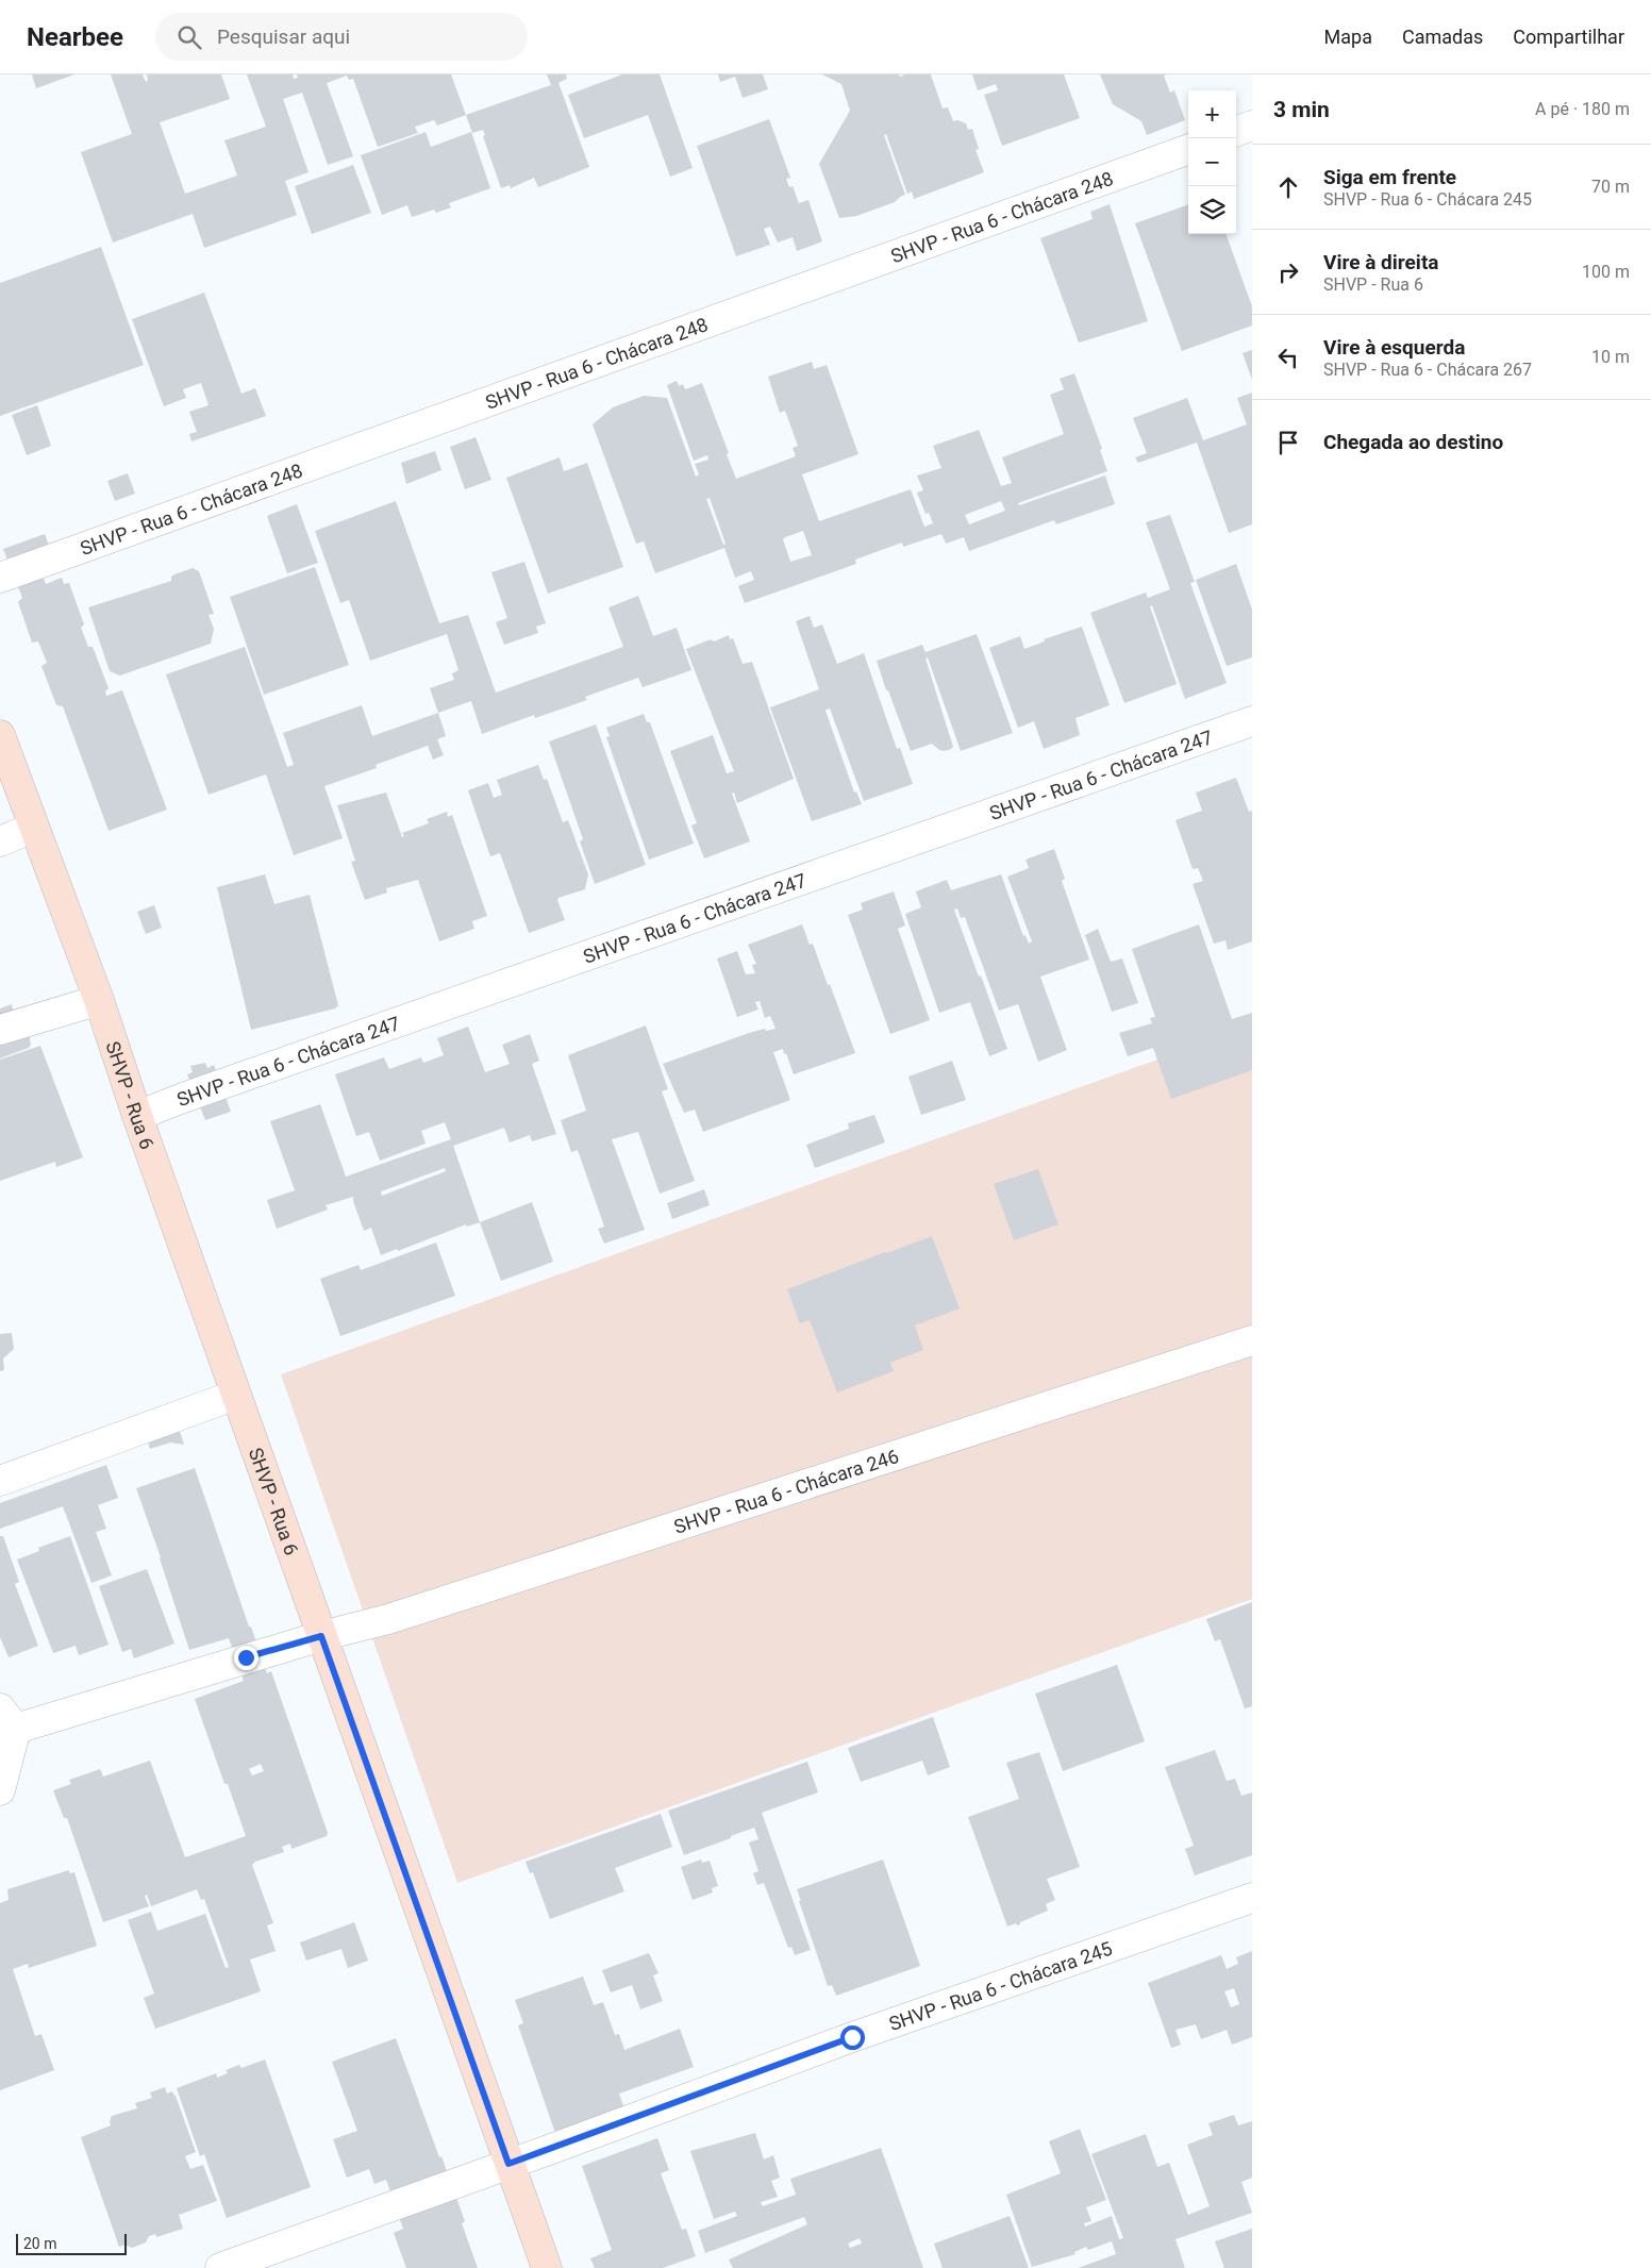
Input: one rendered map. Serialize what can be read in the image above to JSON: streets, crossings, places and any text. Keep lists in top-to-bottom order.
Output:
{
  "streets": {
    "street": [
      "SHVP - Rua 6 - Chácara 248",
      "SHVP - Rua 6 - Chácara 247",
      "SHVP - Rua 6",
      "SHVP - Rua 6 - Chácara 246",
      "SHVP - Rua 6 - Chácara 245"
    ]
  },
  "crossings": [
    ["SHVP - Rua 6 - Chácara 247", "SHVP - Rua 6"],
    ["SHVP - Rua 6", "SHVP - Rua 6 - Chácara 246"],
    ["SHVP - Rua 6", "SHVP - Rua 6 - Chácara 245"]
  ],
  "scale_bar": "20 m",
  "page": {
    "header": "Nearbee",
    "search": "Pesquisar aqui",
    "nav": ["Mapa", "Camadas", "Compartilhar"],
    "heading": ["3 min", "A pé · 180 m"],
    "map_buttons": ["+", "−"],
    "list": [
      ["Siga em frente", "SHVP - Rua 6 - Chácara 245", "70 m"],
      ["Vire à direita", "SHVP - Rua 6", "100 m"],
      ["Vire à esquerda", "SHVP - Rua 6 - Chácara 267", "10 m"],
      "Chegada ao destino"
    ],
    "scale": "20 m"
  }
}
